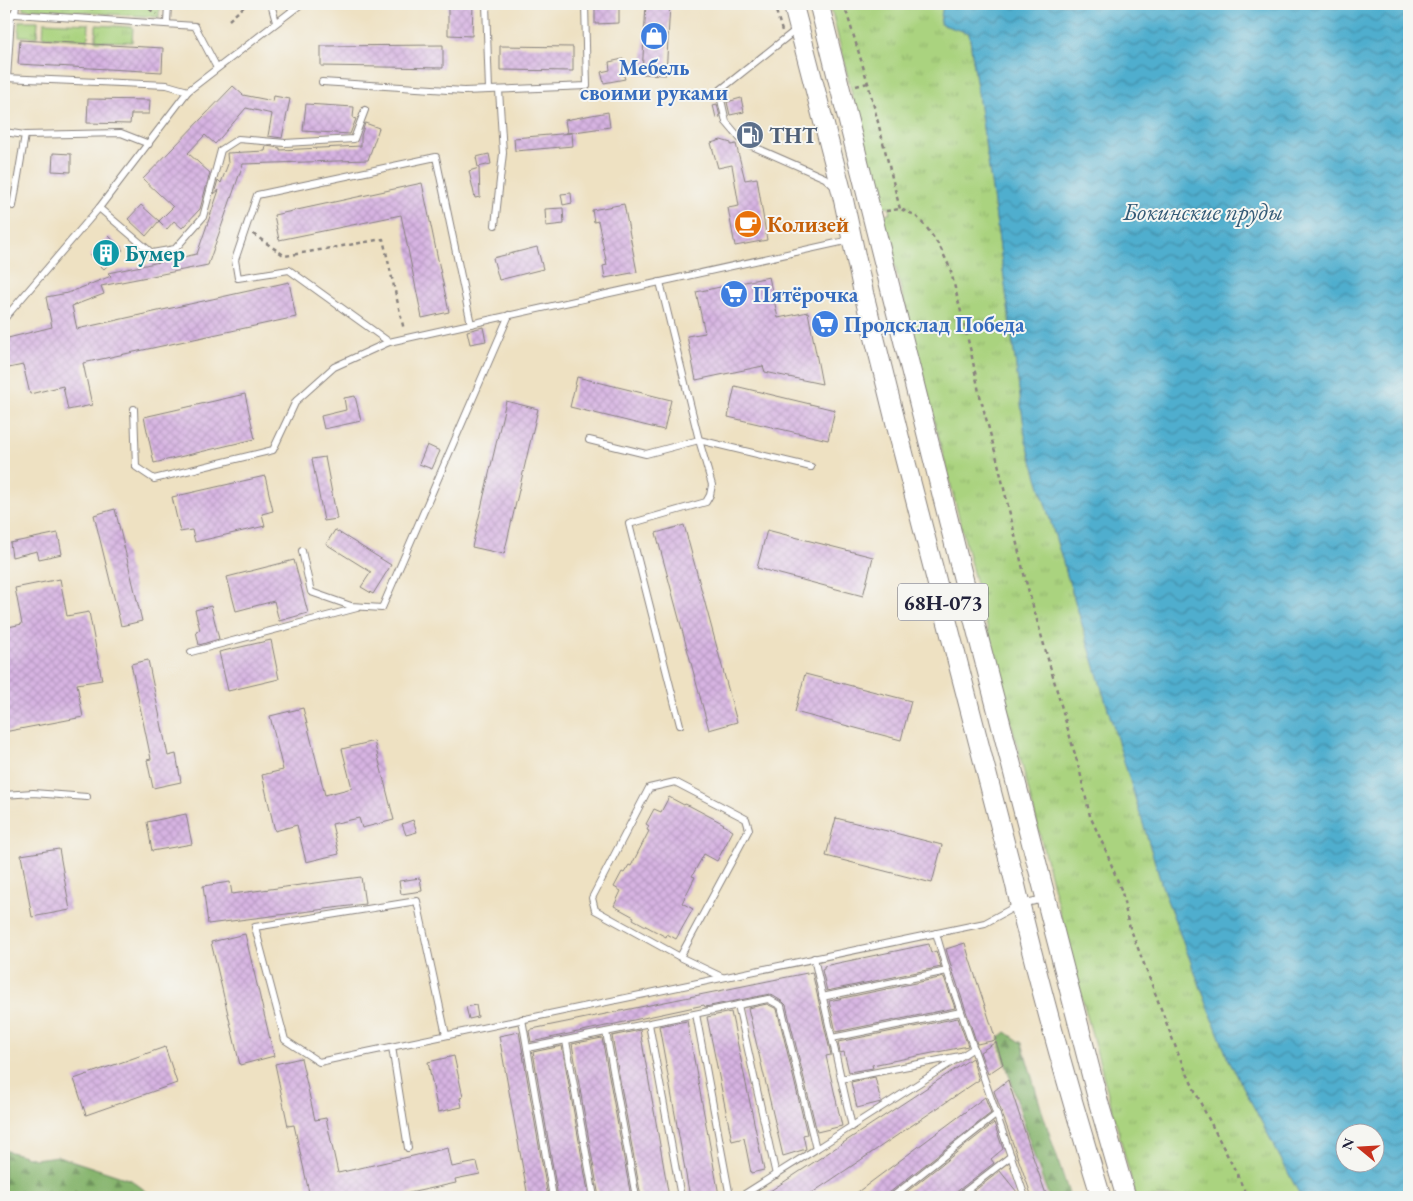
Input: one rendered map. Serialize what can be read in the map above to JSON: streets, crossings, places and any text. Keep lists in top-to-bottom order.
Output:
{
  "streets": {
    "main road": ["68Н-073"]
  },
  "water": ["Бокинские пруды"],
  "places": {
    "shop": ["Мебель своими руками"],
    "fuel station": ["ТНТ"],
    "cafe": ["Колизей"],
    "building": ["Бумер"],
    "supermarket": ["Пятёрочка", "Продсклад Победа"]
  },
  "north": "left"
}
